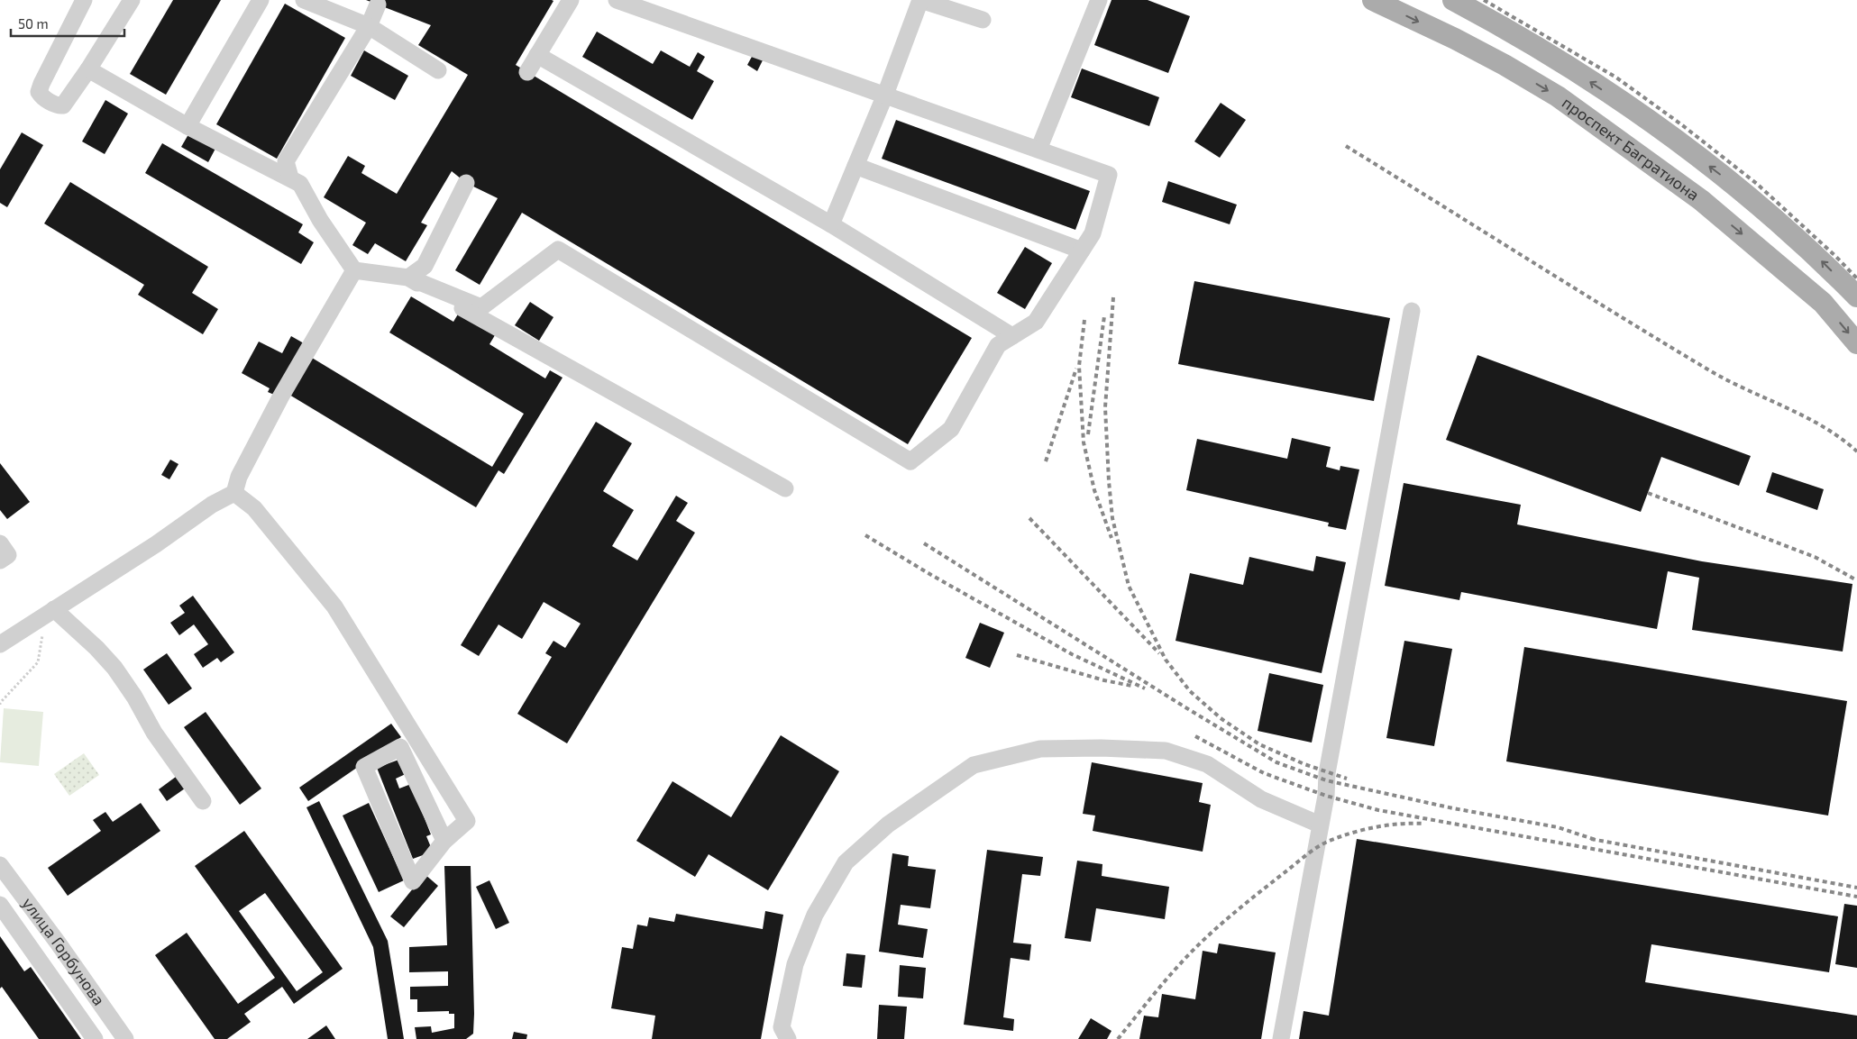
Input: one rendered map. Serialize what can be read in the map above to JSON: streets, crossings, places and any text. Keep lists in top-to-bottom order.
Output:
{
  "streets": {
    "main road": ["проспект Багратиона"],
    "street": ["улица Горбунова"]
  },
  "scale_bar": "50 m"
}
